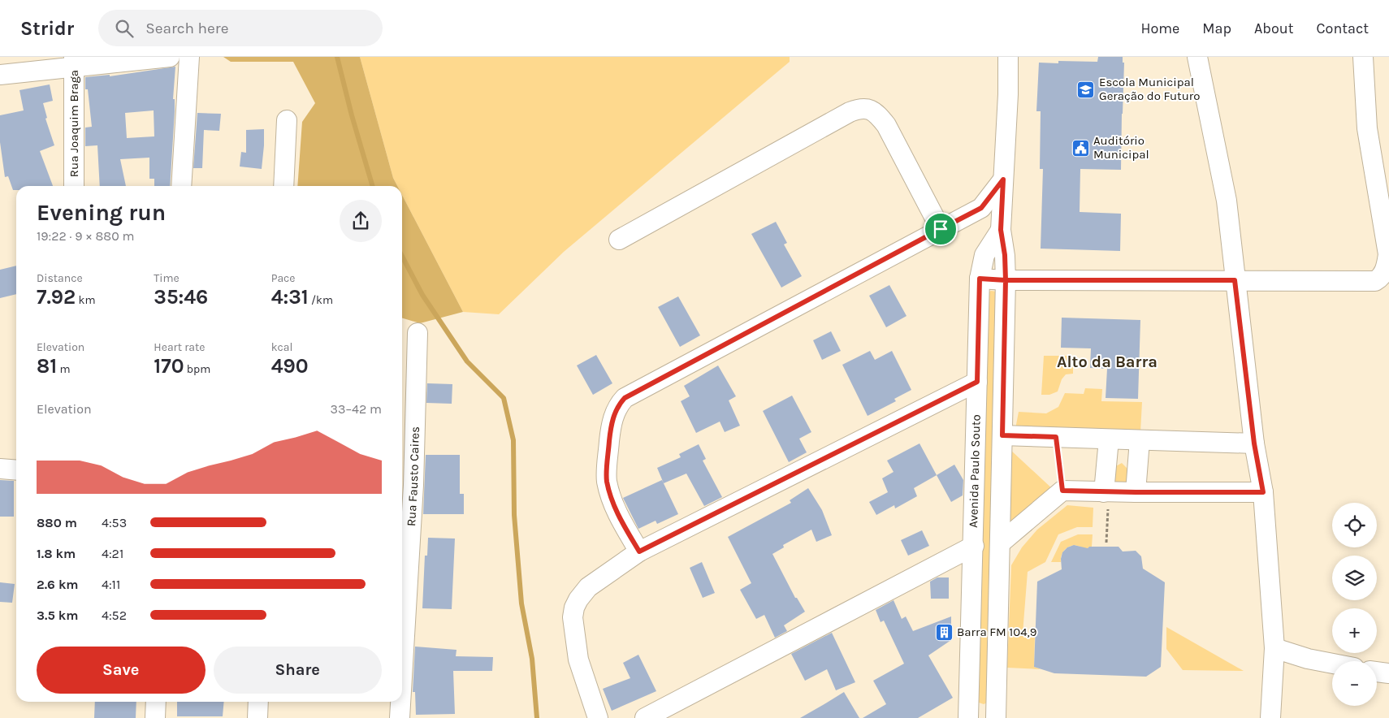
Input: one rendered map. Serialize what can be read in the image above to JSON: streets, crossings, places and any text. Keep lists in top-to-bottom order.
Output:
{
  "streets": {
    "street": ["Rua Joaquim Braga", "Avenida Paulo Souto", "Rua Fausto Caires"]
  },
  "districts": ["Alto da Barra"],
  "places": {
    "school or university": ["Escola Municipal Geração do Futuro"],
    "public building": ["Auditório Municipal"],
    "building": ["Barra FM 104,9"]
  },
  "page": {
    "header": "Stridr",
    "search": "Search here",
    "nav": [
      "Home",
      "Map",
      "About",
      "Contact"
    ],
    "heading": ["Evening run", "19:22 · 9 × 880 m"],
    "stats": [
      ["Distance", "7.92 km"],
      ["Time", "35:46"],
      ["Pace", "4:31 /km"],
      ["Elevation", "81 m"],
      ["Heart rate", "170 bpm"],
      ["kcal", "490"]
    ],
    "chart": ["Elevation", "33–42 m"],
    "map_buttons": ["+", "−"],
    "list": [
      {
        "name": "880 m",
        "note": "4:53"
      },
      {
        "name": "1.8 km",
        "note": "4:21"
      },
      {
        "name": "2.6 km",
        "note": "4:11"
      },
      {
        "name": "3.5 km",
        "note": "4:52"
      }
    ],
    "buttons": ["Save", "Share"]
  }
}
